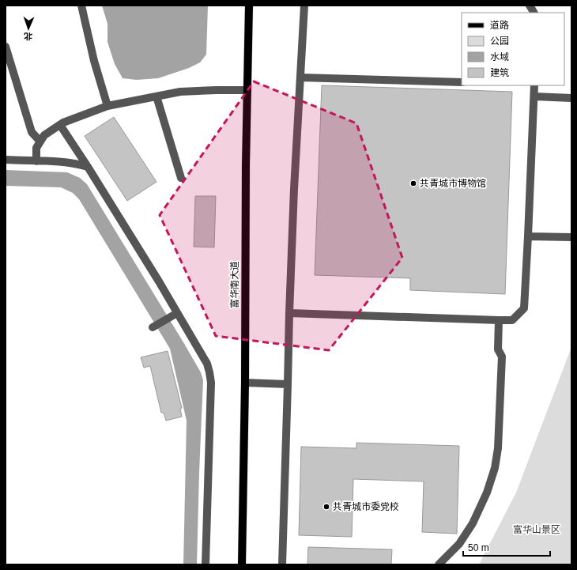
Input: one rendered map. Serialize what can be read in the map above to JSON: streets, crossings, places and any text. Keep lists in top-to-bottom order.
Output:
{
  "streets": {
    "main road": ["富华南大道"]
  },
  "parks": ["富华山景区"],
  "places": ["共青城市博物馆", "共青城市委党校"],
  "legend": [
    "道路",
    "公园",
    "水域",
    "建筑"
  ],
  "scale_bar": "50 m",
  "north": "bottom"
}
